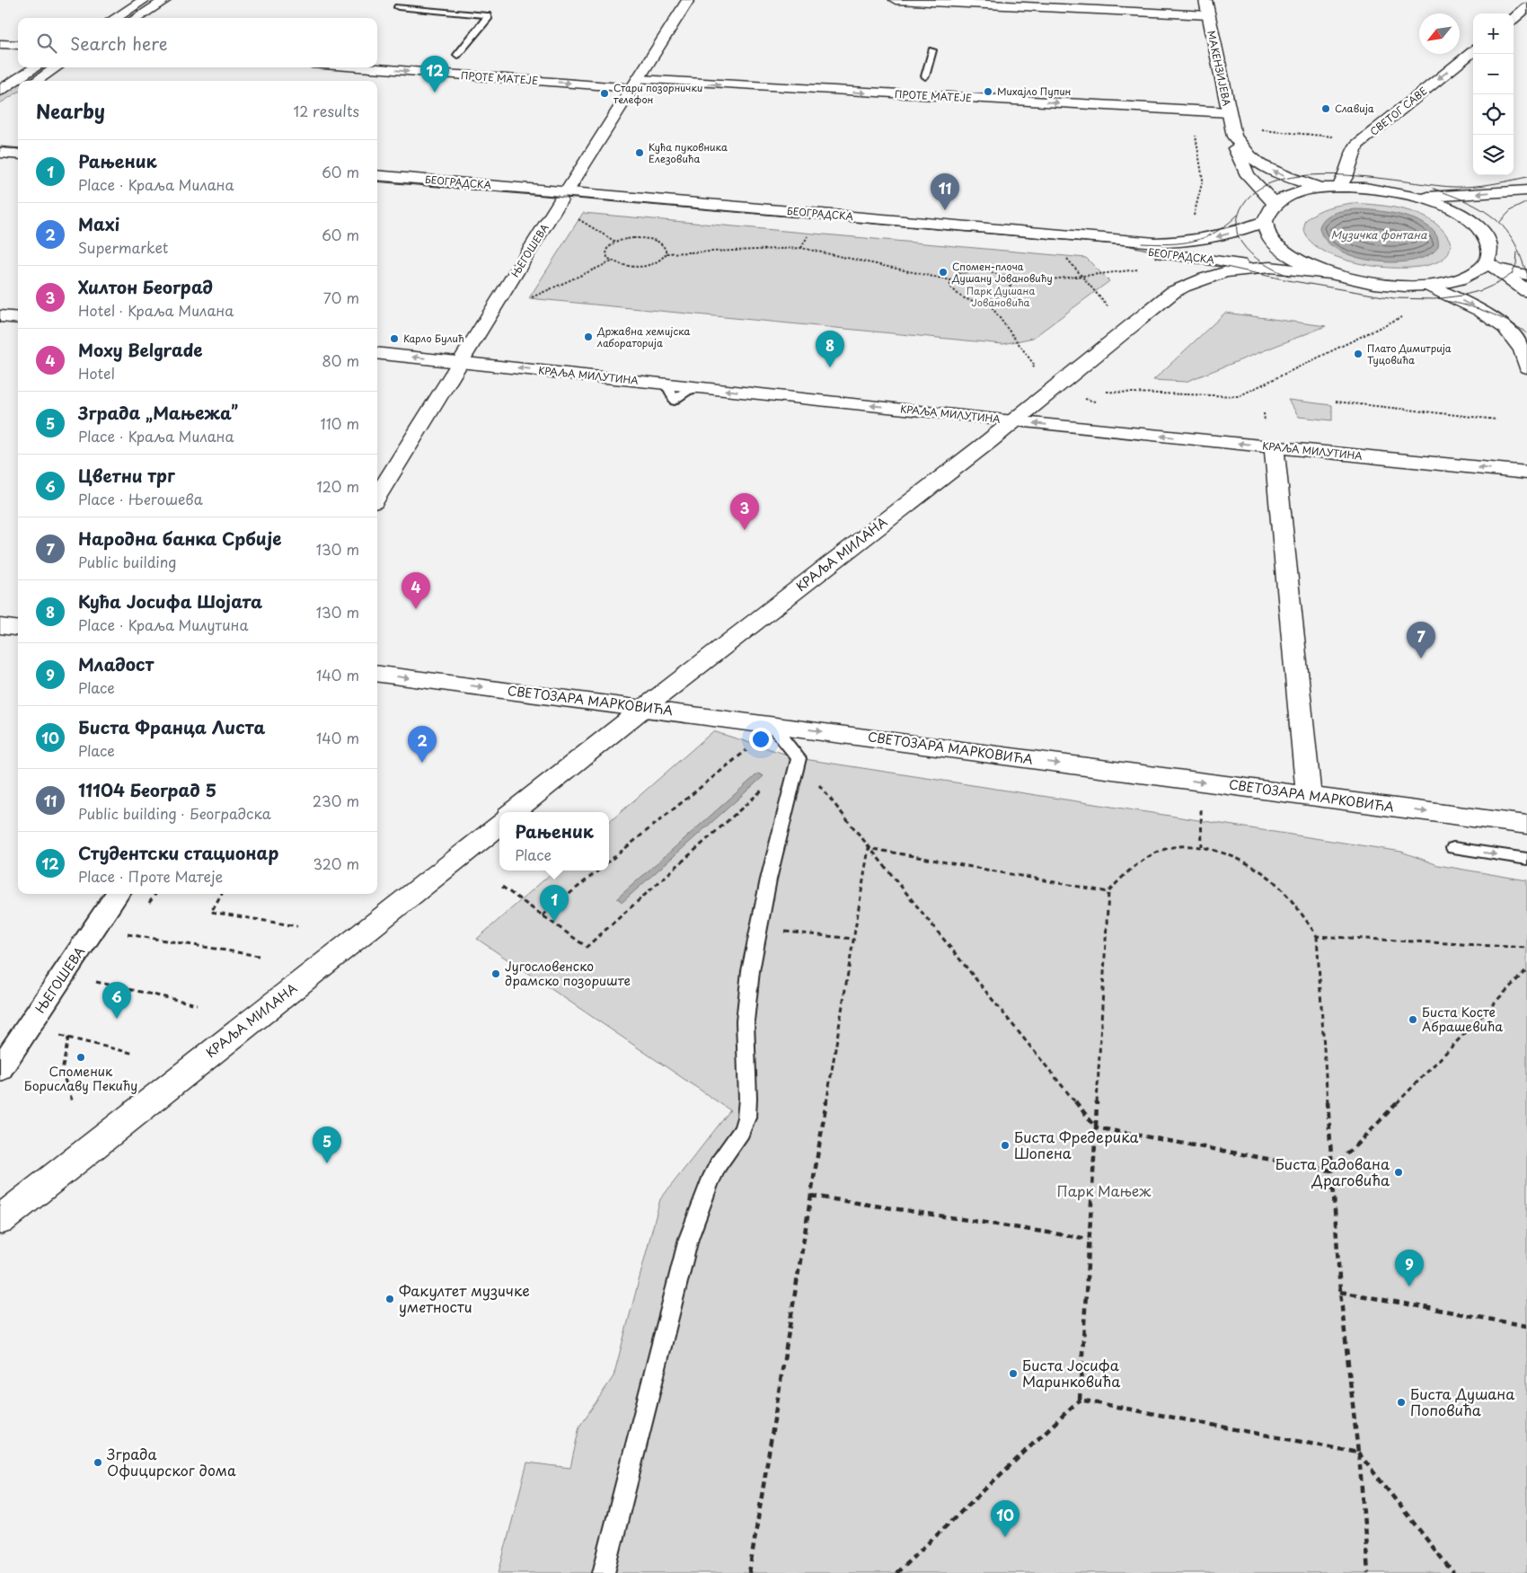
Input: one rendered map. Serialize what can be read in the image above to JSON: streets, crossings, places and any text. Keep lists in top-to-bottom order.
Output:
{
  "streets": {
    "street": [
      "МАКЕНЗИЈЕВА",
      "ПРОТЕ МАТЕЈЕ",
      "СВЕТОГ САВЕ",
      "БЕОГРАДСКА",
      "ЊЕГОШЕВА",
      "КРАЉА МИЛУТИНА",
      "КРАЉА МИЛАНА",
      "СВЕТОЗАРА МАРКОВИЋА"
    ]
  },
  "crossings": [
    ["МАКЕНЗИЈЕВА", "ПРОТЕ МАТЕЈЕ"],
    ["ПРОТЕ МАТЕЈЕ", "ЊЕГОШЕВА"],
    ["БЕОГРАДСКА", "ЊЕГОШЕВА"],
    ["БЕОГРАДСКА", "КРАЉА МИЛАНА"],
    ["ЊЕГОШЕВА", "КРАЉА МИЛУТИНА"],
    ["КРАЉА МИЛУТИНА", "КРАЉА МИЛАНА"],
    ["КРАЉА МИЛАНА", "СВЕТОЗАРА МАРКОВИЋА"]
  ],
  "one_way": ["СВЕТОГ САВЕ", "КРАЉА МИЛУТИНА", "СВЕТОЗАРА МАРКОВИЋА"],
  "water": ["Музичка фонтана"],
  "parks": ["Парк Душана Јовановића", "Парк Мањеж"],
  "places": [
    "Михајло Пупин",
    "Стари позорнички телефон",
    "Славија",
    "Кућа пуковника Елезовића",
    "Спомен-плоча Душану Јовановићу",
    "Државна хемијска лабораторија",
    "Карло Булић",
    "Плато Димитрија Туцовића",
    "Југословенско драмско позориште",
    "Биста Косте Абрашевића",
    "Споменик Бориславу Пекићу",
    "Биста Фредерика Шопена",
    "Биста Радована Драговића",
    "Факултет музичке уметности",
    "Биста Јосифа Маринковића",
    "Биста Душана Поповића",
    "Зграда Официрског дома"
  ],
  "north": "bottom left",
  "page": {
    "map_buttons": ["+", "−"],
    "search": "Search here",
    "pins": [
      "12",
      "11",
      "8",
      "3",
      "4",
      "7",
      "2",
      "1",
      "6",
      "5",
      "9",
      "10"
    ],
    "heading": ["Nearby", "12 results"],
    "list": [
      {
        "mark": "1",
        "name": "Рањеник",
        "note": "Place · Краља Милана",
        "value": "60 m"
      },
      {
        "mark": "2",
        "name": "Maxi",
        "note": "Supermarket",
        "value": "60 m"
      },
      {
        "mark": "3",
        "name": "Хилтон Београд",
        "note": "Hotel · Краља Милана",
        "value": "70 m"
      },
      {
        "mark": "4",
        "name": "Moxy Belgrade",
        "note": "Hotel",
        "value": "80 m"
      },
      {
        "mark": "5",
        "name": "Зграда „Мањежа”",
        "note": "Place · Краља Милана",
        "value": "110 m"
      },
      {
        "mark": "6",
        "name": "Цветни трг",
        "note": "Place · Његошева",
        "value": "120 m"
      },
      {
        "mark": "7",
        "name": "Народна банка Србије",
        "note": "Public building",
        "value": "130 m"
      },
      {
        "mark": "8",
        "name": "Кућа Јосифа Шојата",
        "note": "Place · Краља Милутина",
        "value": "130 m"
      },
      {
        "mark": "9",
        "name": "Младост",
        "note": "Place",
        "value": "140 m"
      },
      {
        "mark": "10",
        "name": "Биста Франца Листа",
        "note": "Place",
        "value": "140 m"
      },
      {
        "mark": "11",
        "name": "11104 Београд 5",
        "note": "Public building · Београдска",
        "value": "230 m"
      },
      {
        "mark": "12",
        "name": "Студентски стационар",
        "note": "Place · Проте Матеје",
        "value": "320 m"
      }
    ],
    "popup": ["Рањеник", "Place"]
  }
}
